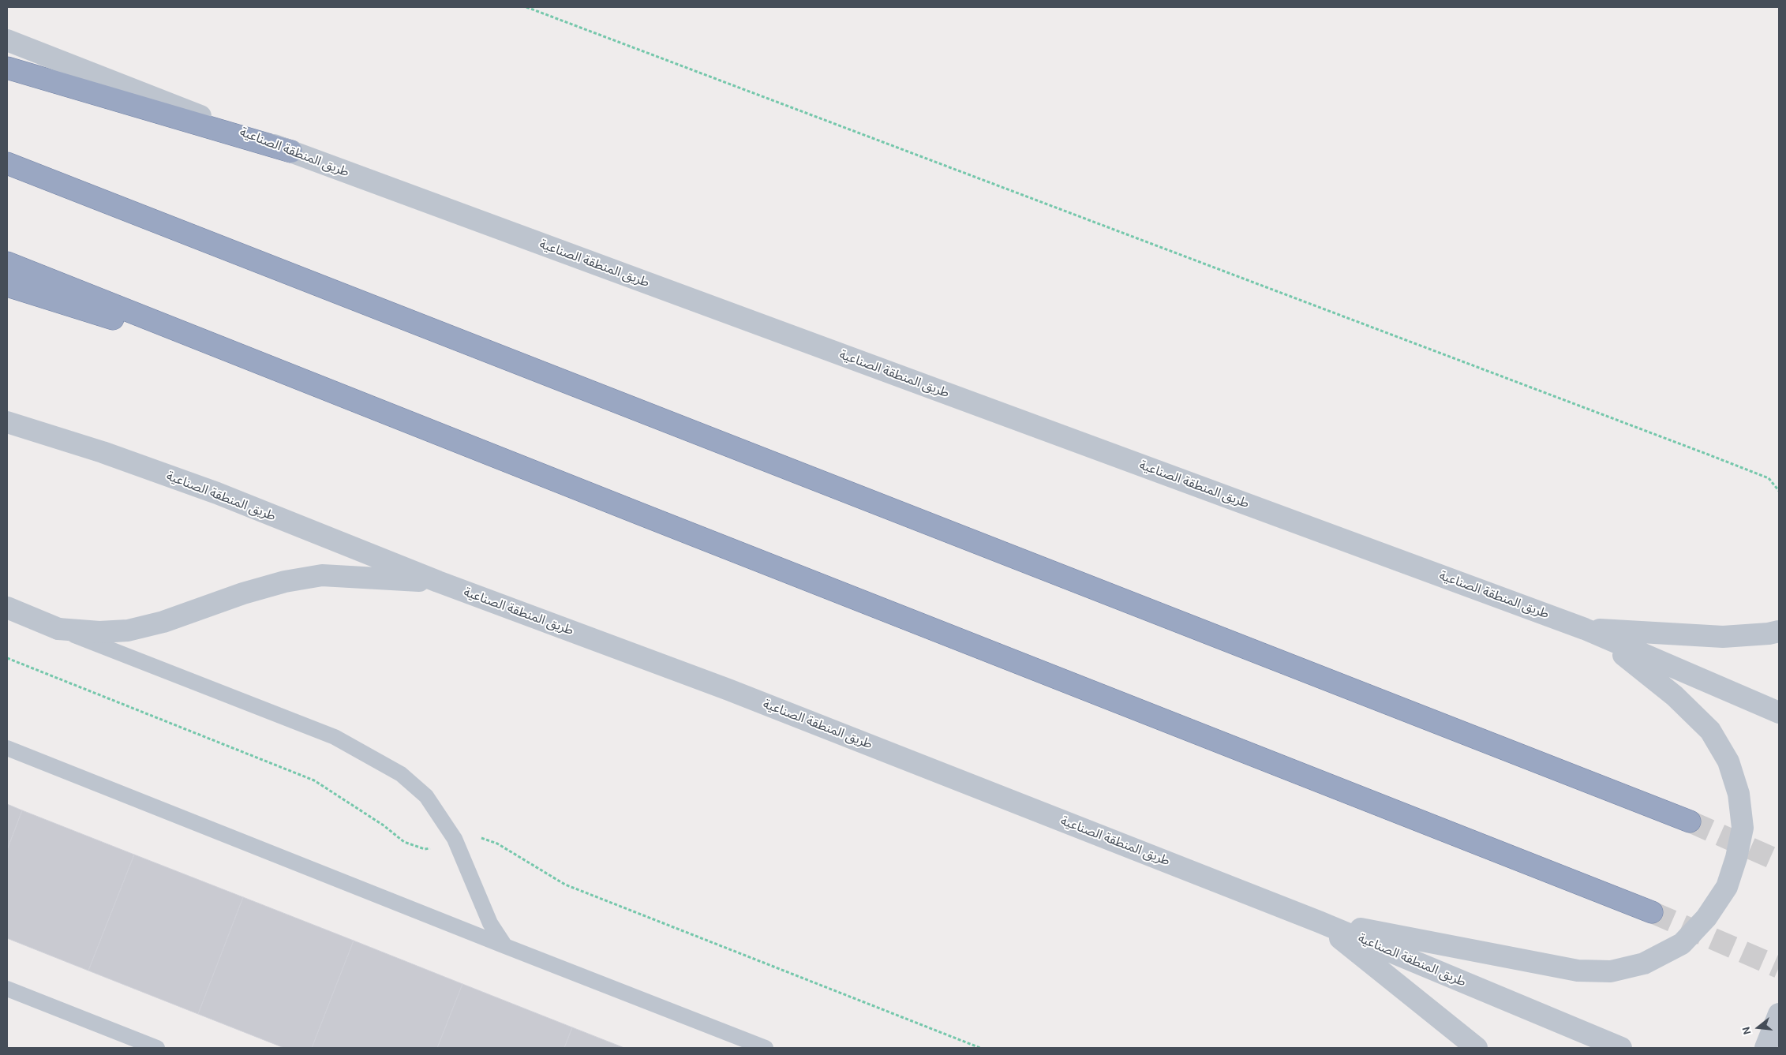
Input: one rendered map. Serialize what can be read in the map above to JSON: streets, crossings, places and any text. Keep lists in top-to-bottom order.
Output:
{
  "streets": {
    "street": ["طريق المنطقة الصناعية"]
  },
  "north": "left"
}
